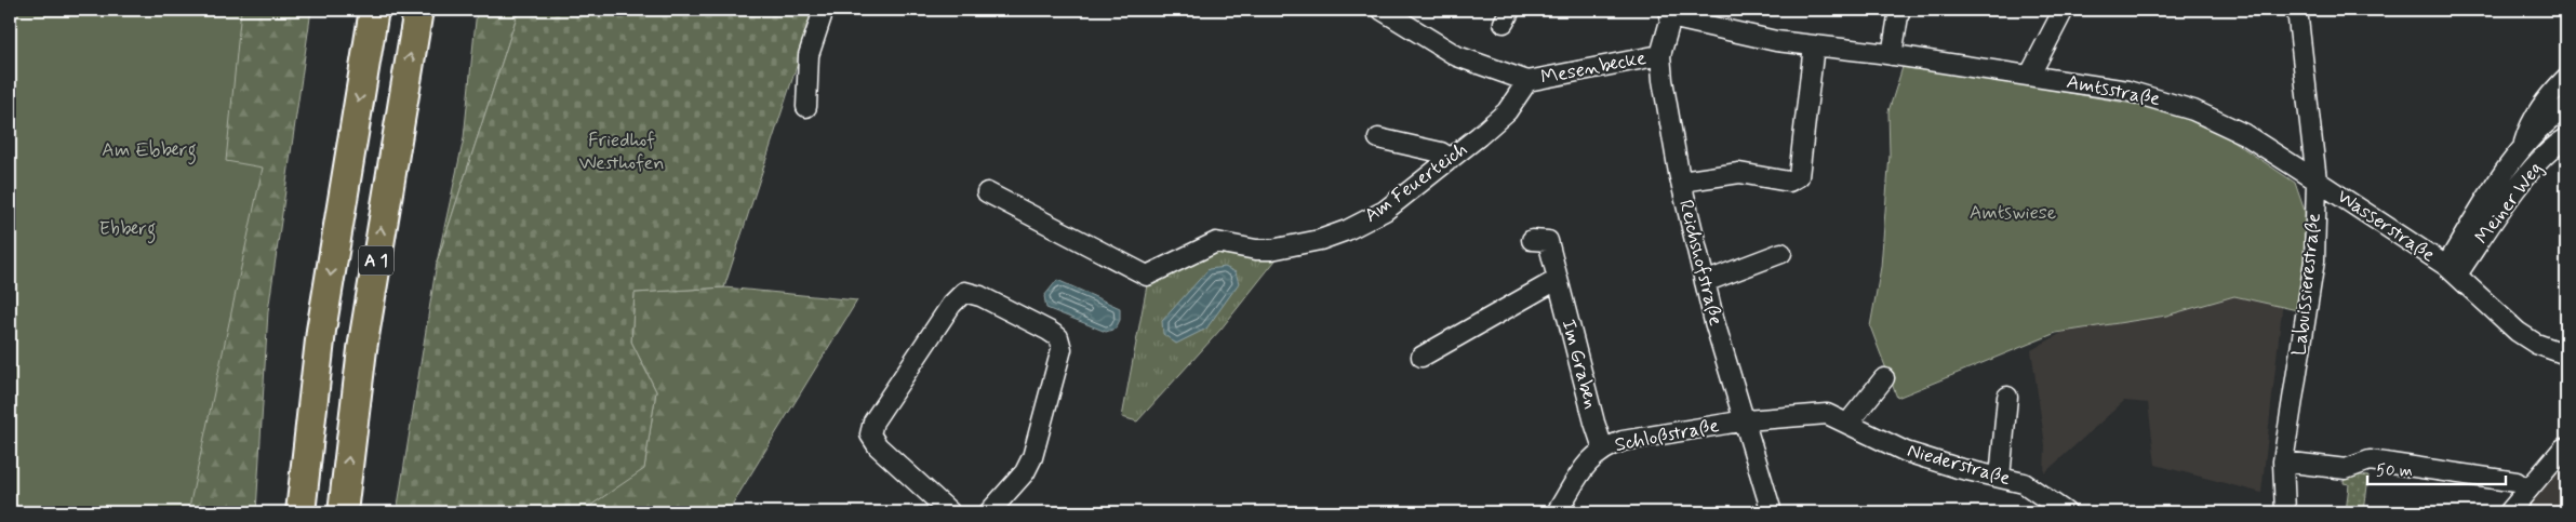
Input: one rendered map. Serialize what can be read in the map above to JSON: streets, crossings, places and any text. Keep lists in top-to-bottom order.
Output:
{
  "streets": {
    "highway": ["A 1"],
    "street": [
      "Mesenbecke",
      "Amtsstraße",
      "Am Feuerteich",
      "Meiner Weg",
      "Wasserstraße",
      "Reichshofstraße",
      "Labuissierestraße",
      "Im Graben",
      "Schloßstraße",
      "Niederstraße"
    ]
  },
  "crossings": [
    ["Mesenbecke", "Am Feuerteich"],
    ["Mesenbecke", "Reichshofstraße"],
    ["Amtsstraße", "Wasserstraße"],
    ["Amtsstraße", "Reichshofstraße"],
    ["Amtsstraße", "Labuissierestraße"],
    ["Meiner Weg", "Wasserstraße"],
    ["Wasserstraße", "Labuissierestraße"],
    ["Reichshofstraße", "Schloßstraße"],
    ["Reichshofstraße", "Niederstraße"],
    ["Im Graben", "Schloßstraße"],
    ["Schloßstraße", "Niederstraße"]
  ],
  "parks": [
    "Friedhof Westhofen",
    "Am Ebberg",
    "Amtswiese",
    "Ebberg"
  ],
  "scale_bar": "50 m"
}
